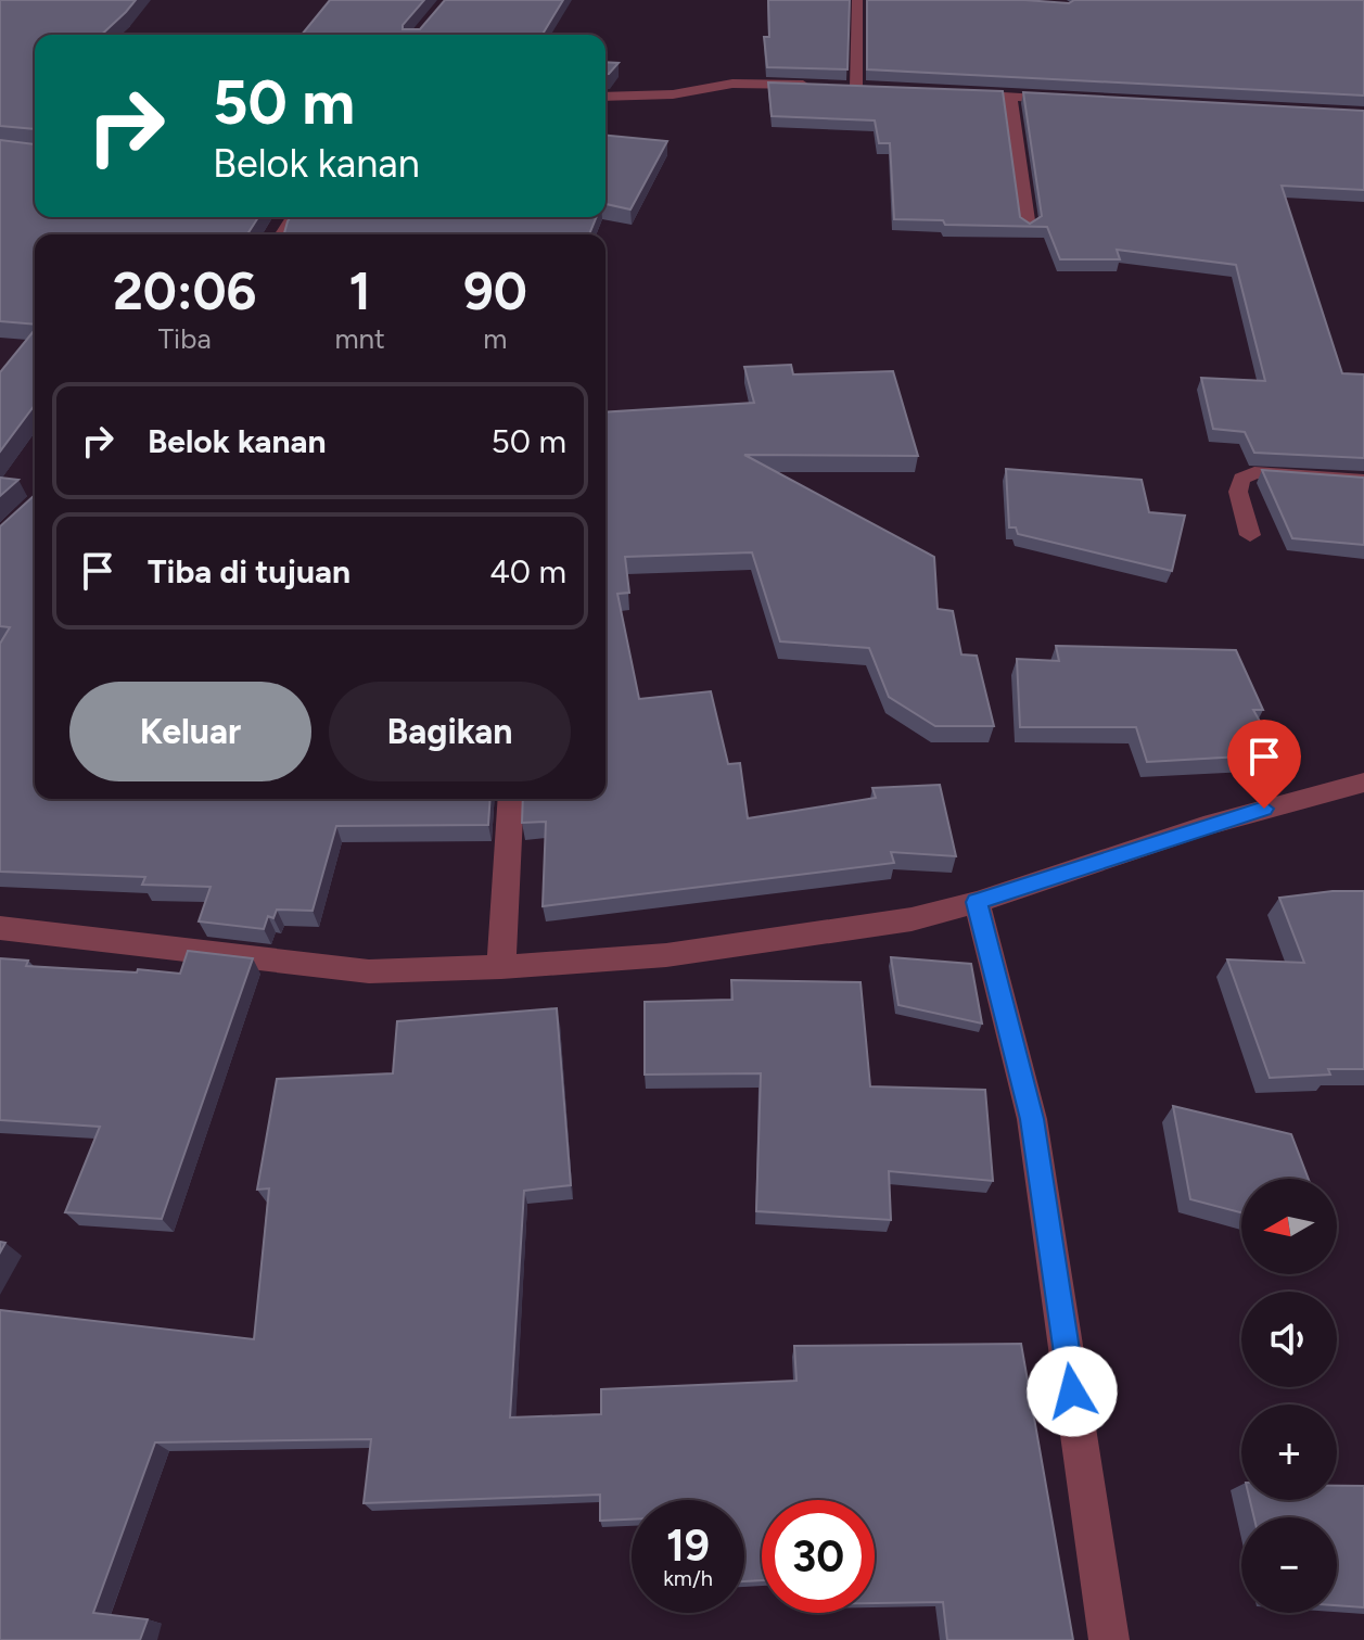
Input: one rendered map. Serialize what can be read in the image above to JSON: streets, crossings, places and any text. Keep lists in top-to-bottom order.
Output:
{
  "north": "left",
  "page": {
    "turn": ["50 m", "Belok kanan"],
    "eta": [
      "20:06",
      "Tiba",
      "1",
      "mnt",
      "90",
      "m"
    ],
    "list": [
      {
        "name": "Belok kanan",
        "value": "50 m"
      },
      {
        "name": "Tiba di tujuan",
        "value": "40 m"
      }
    ],
    "buttons": ["Keluar", "Bagikan"],
    "map_buttons": ["+", "−"],
    "speed": "19 km/h",
    "limit": "30"
  }
}
